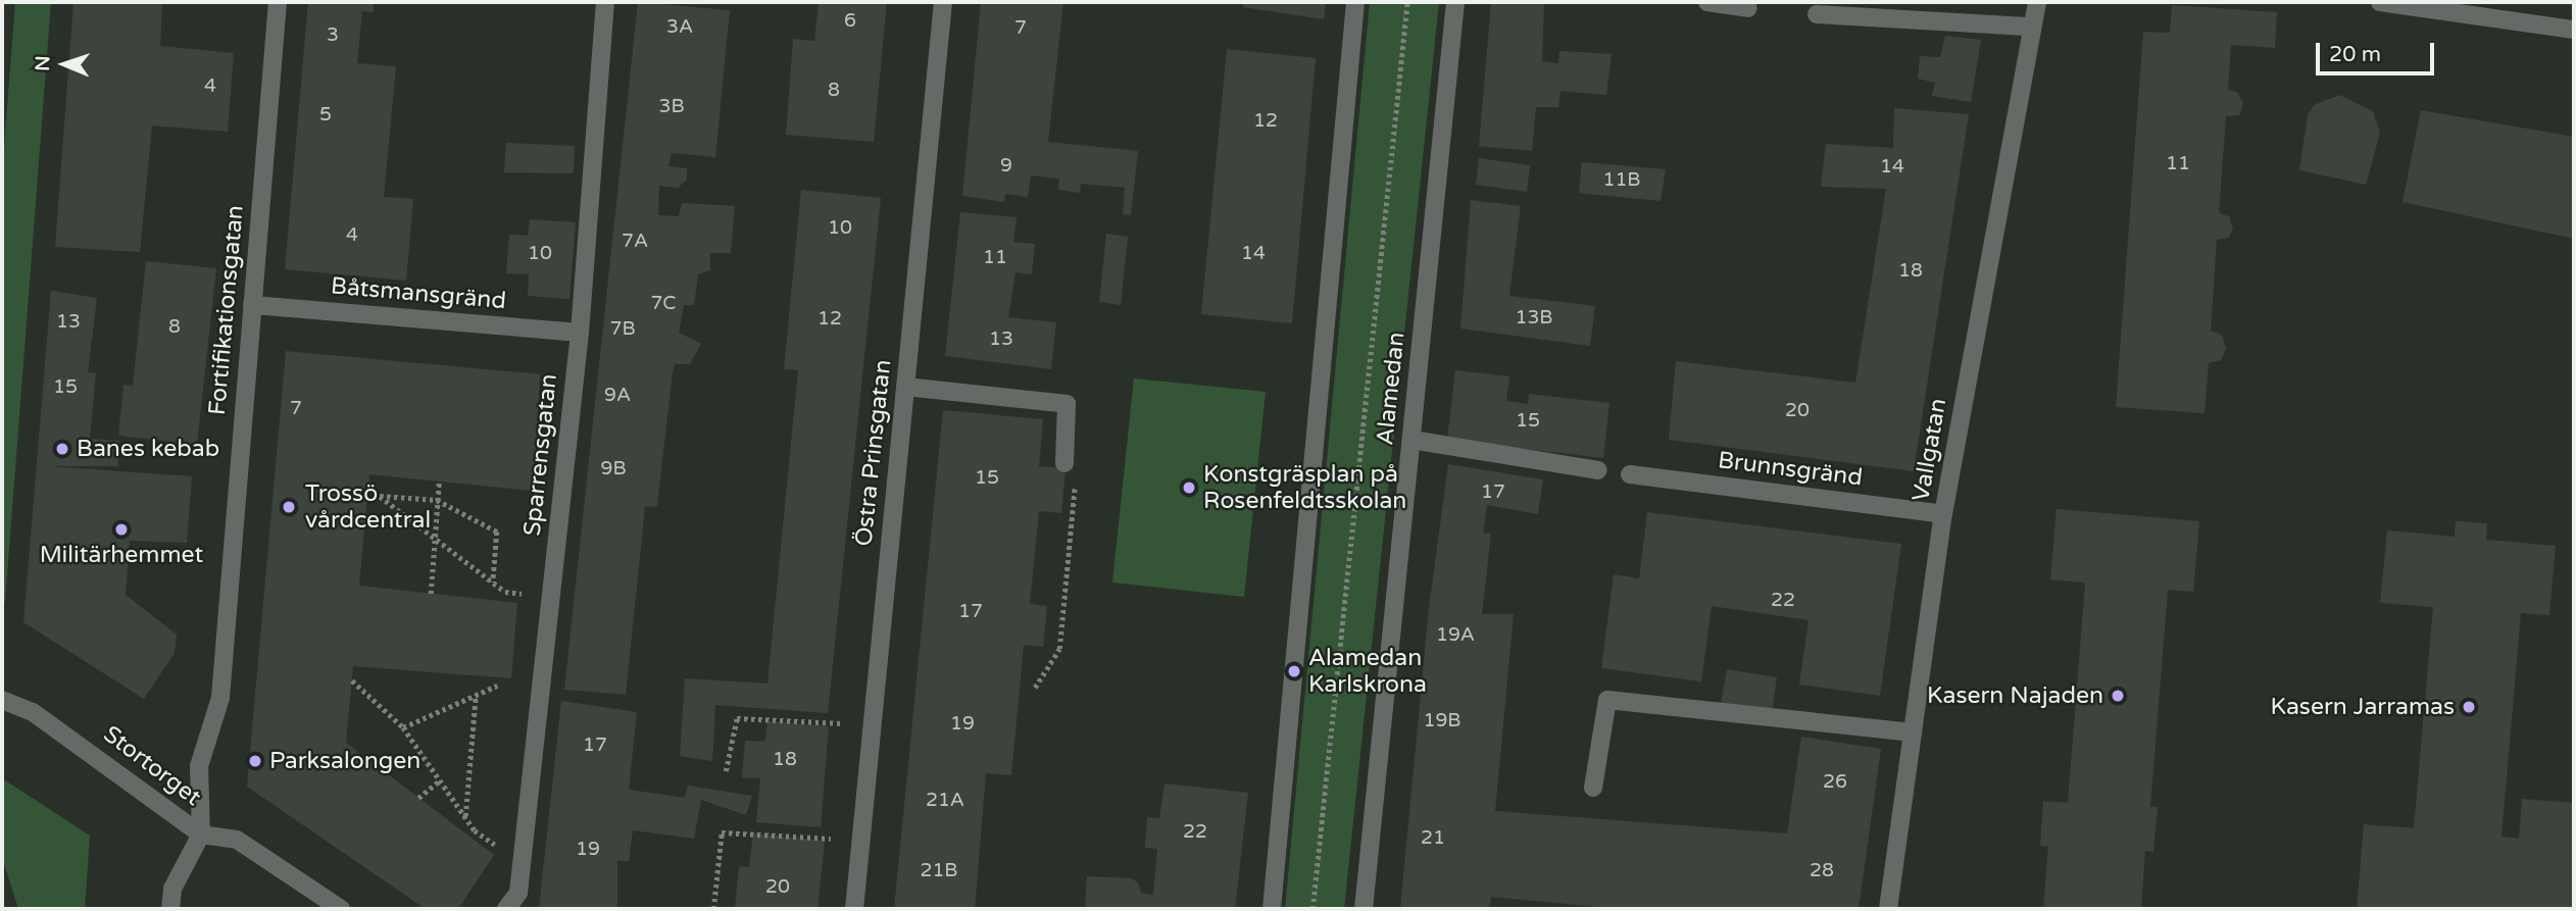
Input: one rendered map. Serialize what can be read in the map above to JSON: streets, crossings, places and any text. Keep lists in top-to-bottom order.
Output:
{
  "streets": {
    "street": [
      "Båtsmansgränd",
      "Fortifikationsgatan",
      "Alamedan",
      "Vallgatan",
      "Östra Prinsgatan",
      "Sparrensgatan",
      "Brunnsgränd",
      "Stortorget"
    ]
  },
  "crossings": [
    ["Båtsmansgränd", "Fortifikationsgatan"],
    ["Båtsmansgränd", "Sparrensgatan"],
    ["Fortifikationsgatan", "Stortorget"],
    ["Vallgatan", "Brunnsgränd"]
  ],
  "places": [
    "Banes kebab",
    "Konstgräsplan på Rosenfeldtsskolan",
    "Trossö vårdcentral",
    "Militärhemmet",
    "Alamedan Karlskrona",
    "Kasern Najaden",
    "Kasern Jarramas",
    "Parksalongen"
  ],
  "house_numbers": [
    "6",
    "3A",
    "7",
    "3",
    "4",
    "8",
    "3B",
    "5",
    "12",
    "11",
    "9",
    "14",
    "11B",
    "10",
    "4",
    "7A",
    "10",
    "14",
    "11",
    "18",
    "7C",
    "13B",
    "12",
    "13",
    "8",
    "7B",
    "13",
    "15",
    "9A",
    "7",
    "20",
    "15",
    "9B",
    "15",
    "17",
    "22",
    "17",
    "19A",
    "19B",
    "19",
    "17",
    "18",
    "26",
    "21A",
    "22",
    "21",
    "19",
    "21B",
    "28",
    "20"
  ],
  "scale_bar": "20 m",
  "north": "left"
}
